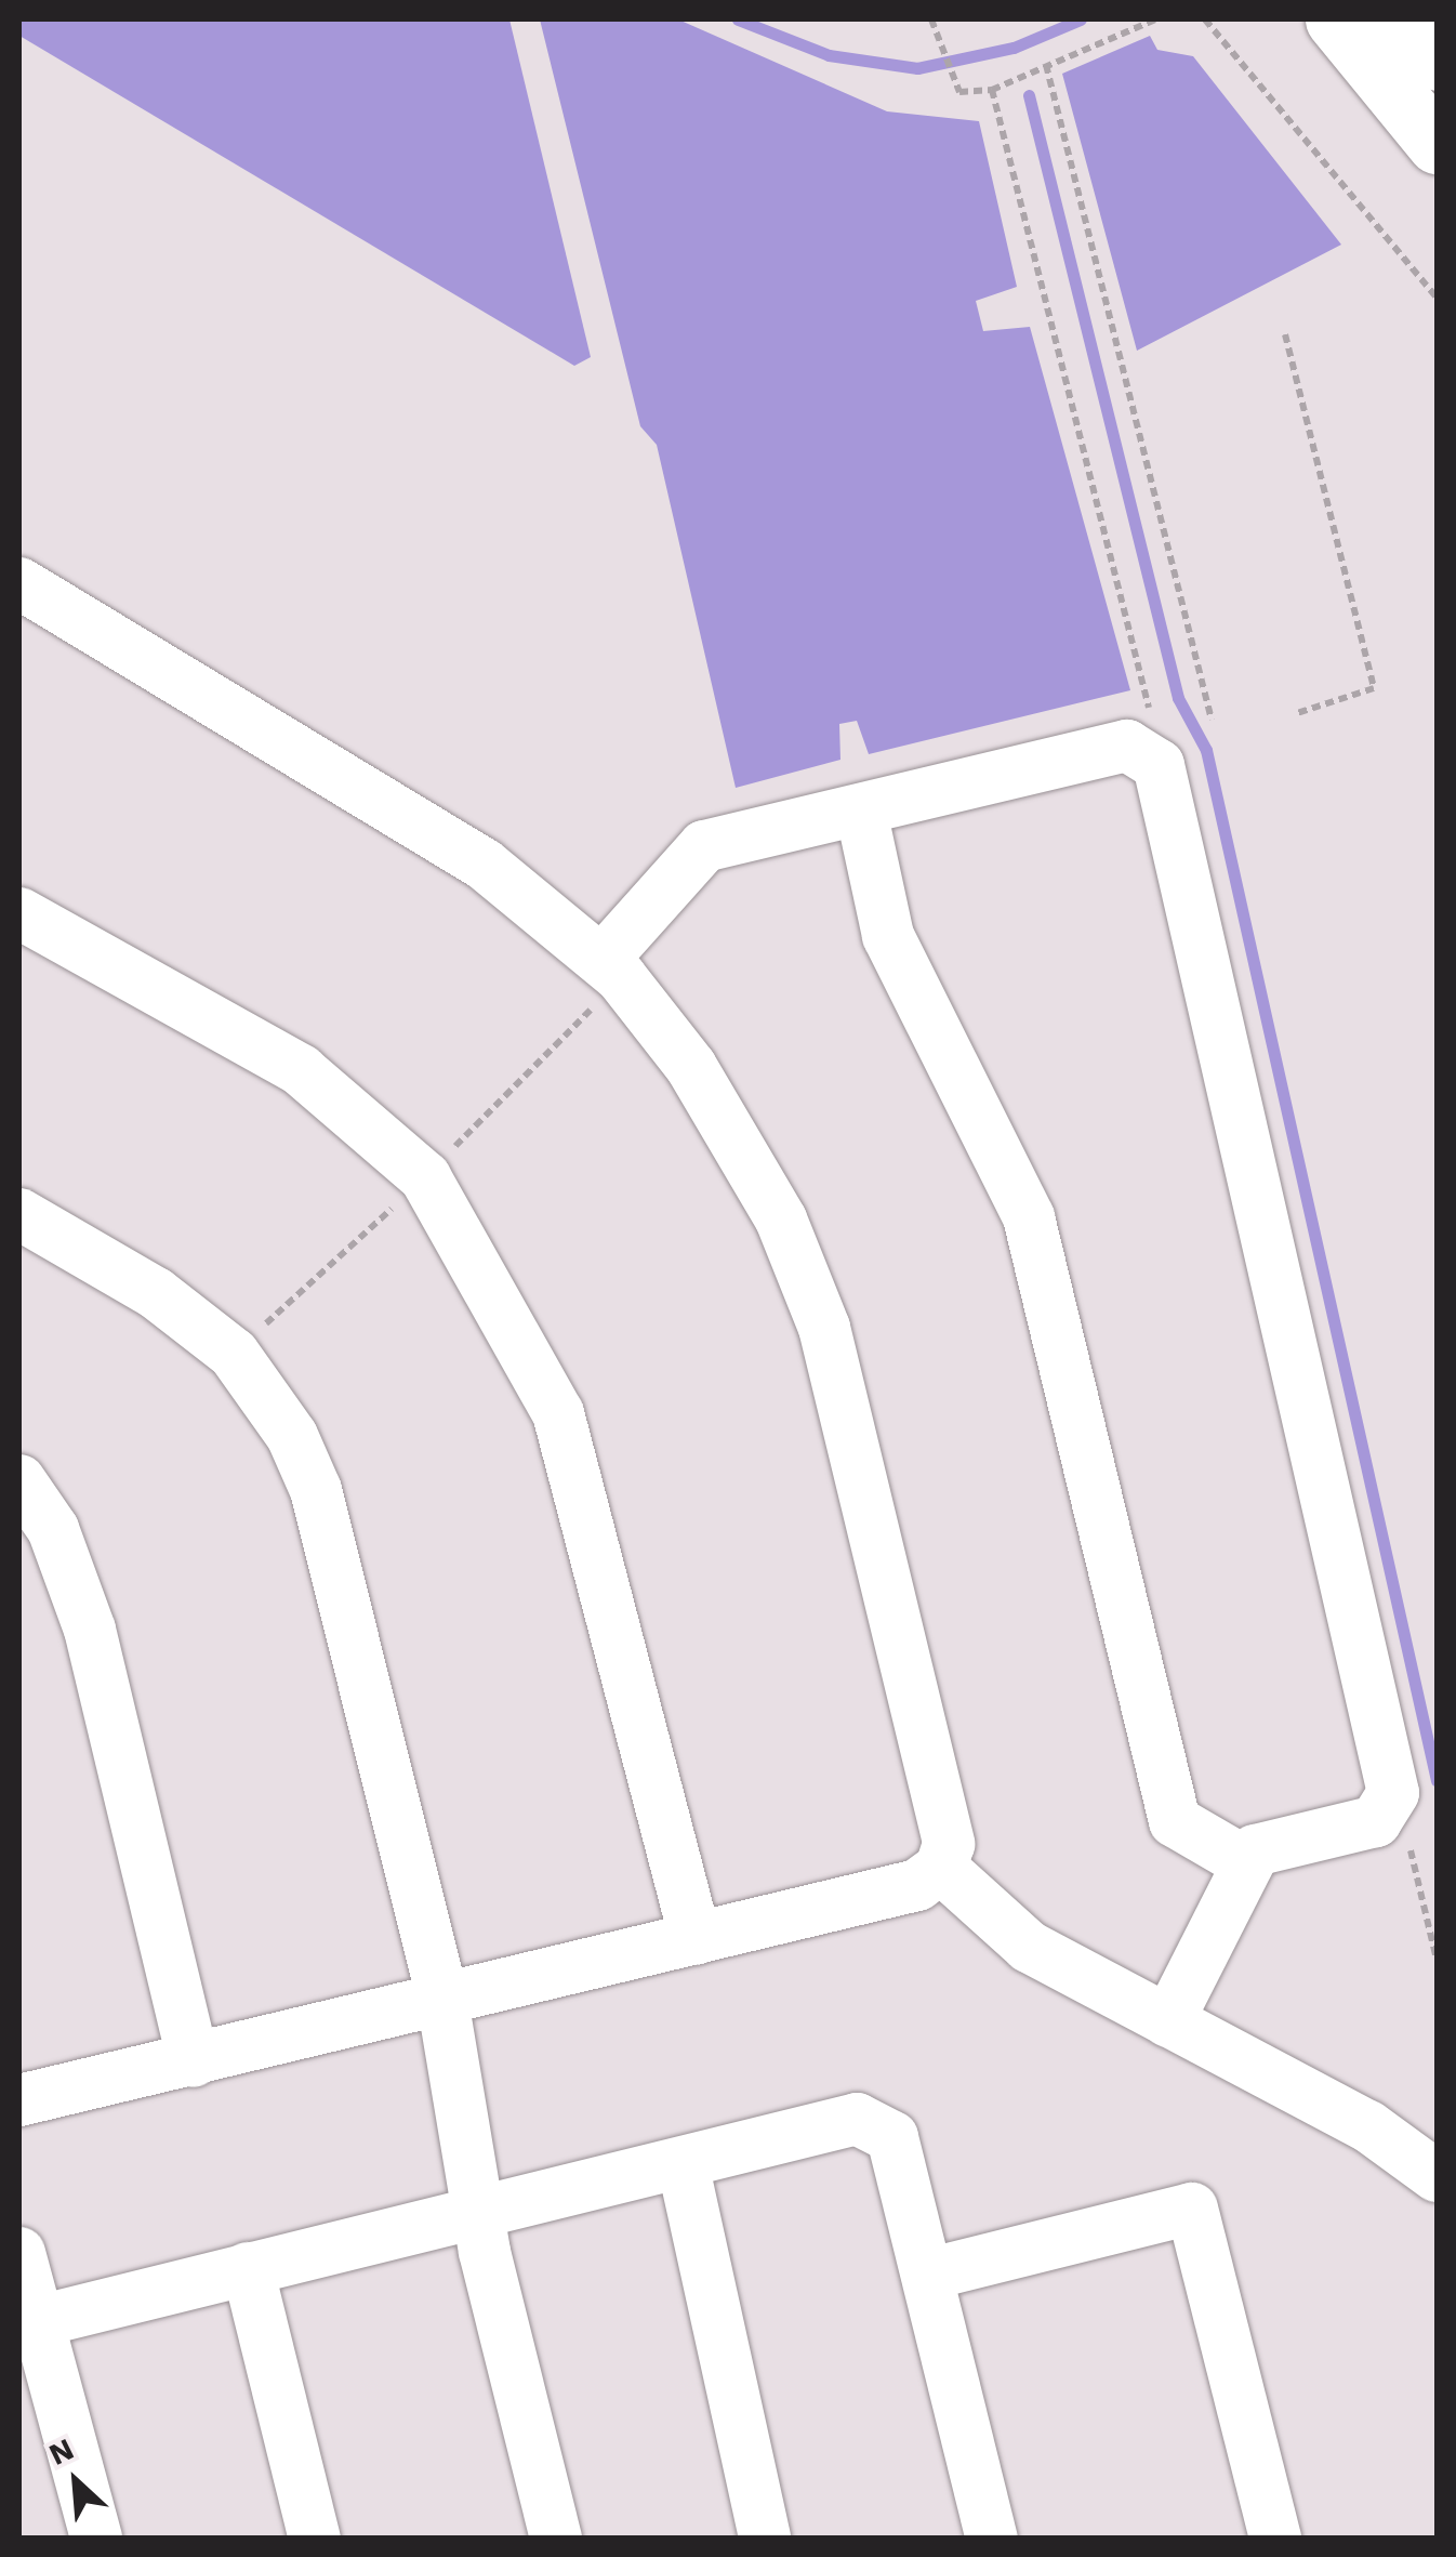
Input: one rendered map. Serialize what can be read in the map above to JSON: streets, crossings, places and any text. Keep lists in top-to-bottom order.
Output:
{
  "north": "top left"
}
